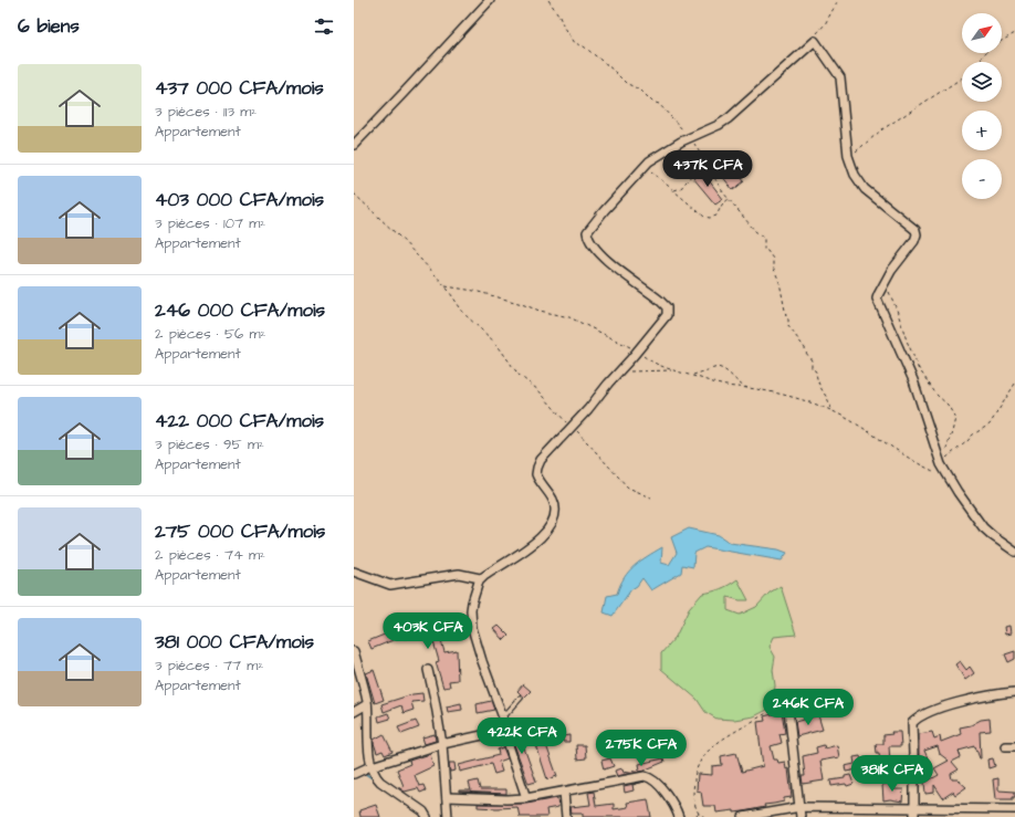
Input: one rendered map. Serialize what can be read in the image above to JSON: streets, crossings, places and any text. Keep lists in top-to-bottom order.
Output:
{
  "north": "top right",
  "page": {
    "heading": "6 biens",
    "map_buttons": ["+", "−"],
    "list": [
      {
        "name": "437 000 CFA/mois",
        "note": "3 pièces · 113 m² · Appartement"
      },
      {
        "name": "403 000 CFA/mois",
        "note": "3 pièces · 107 m² · Appartement"
      },
      {
        "name": "246 000 CFA/mois",
        "note": "2 pièces · 56 m² · Appartement"
      },
      {
        "name": "422 000 CFA/mois",
        "note": "3 pièces · 95 m² · Appartement"
      },
      {
        "name": "275 000 CFA/mois",
        "note": "2 pièces · 74 m² · Appartement"
      },
      {
        "name": "381 000 CFA/mois",
        "note": "3 pièces · 77 m² · Appartement"
      }
    ],
    "price": [
      "437K CFA",
      "403K CFA",
      "246K CFA",
      "422K CFA",
      "275K CFA",
      "381K CFA"
    ]
  }
}
